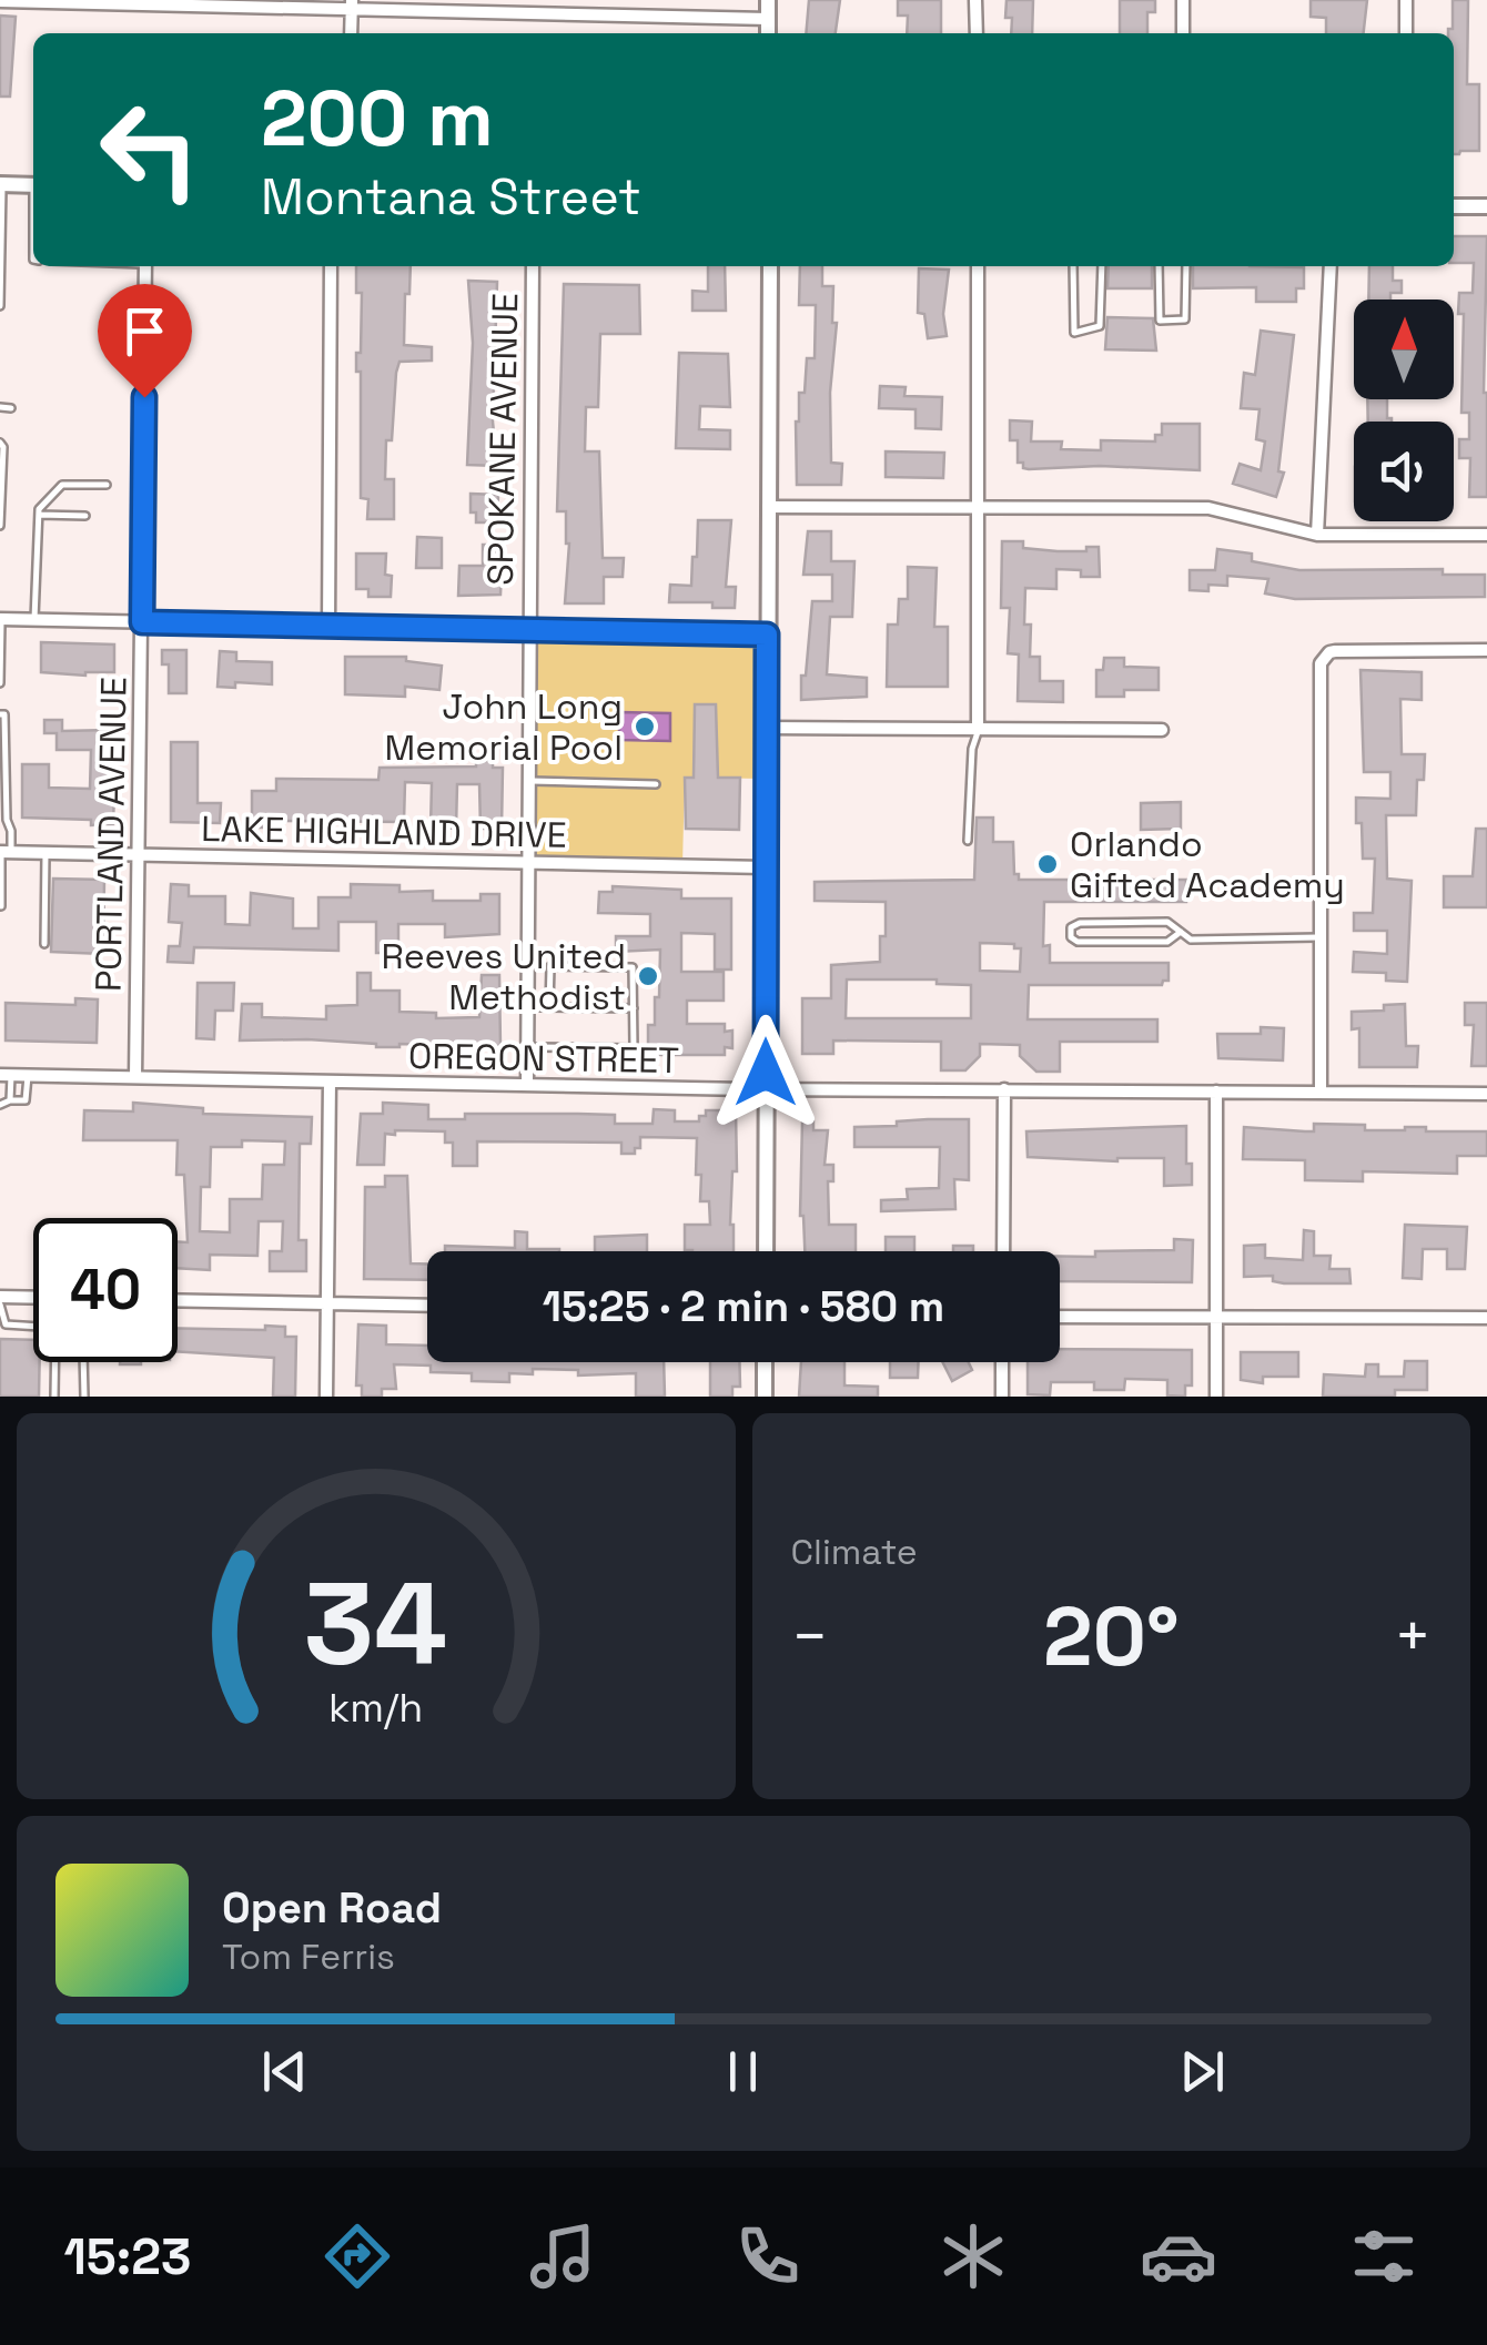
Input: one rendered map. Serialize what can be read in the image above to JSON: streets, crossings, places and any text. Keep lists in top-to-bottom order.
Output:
{
  "streets": {
    "street": [
      "SPOKANE AVENUE",
      "LAKE HIGHLAND DRIVE",
      "PORTLAND AVENUE",
      "OREGON STREET"
    ]
  },
  "crossings": [
    ["SPOKANE AVENUE", "LAKE HIGHLAND DRIVE"],
    ["SPOKANE AVENUE", "OREGON STREET"],
    ["LAKE HIGHLAND DRIVE", "PORTLAND AVENUE"],
    ["PORTLAND AVENUE", "OREGON STREET"]
  ],
  "places": ["John Long Memorial Pool", "Orlando Gifted Academy", "Reeves United Methodist"],
  "north": "top",
  "page": {
    "turn": ["200 m", "Montana Street"],
    "limit": "40",
    "trip": "15:25 · 2 min · 580 m",
    "tile": "Climate",
    "heat": ["−", "20°", "+"],
    "song": ["Open Road", "Tom Ferris"],
    "tabs": "15:23",
    "gauge": ["34", "km/h"]
  }
}
